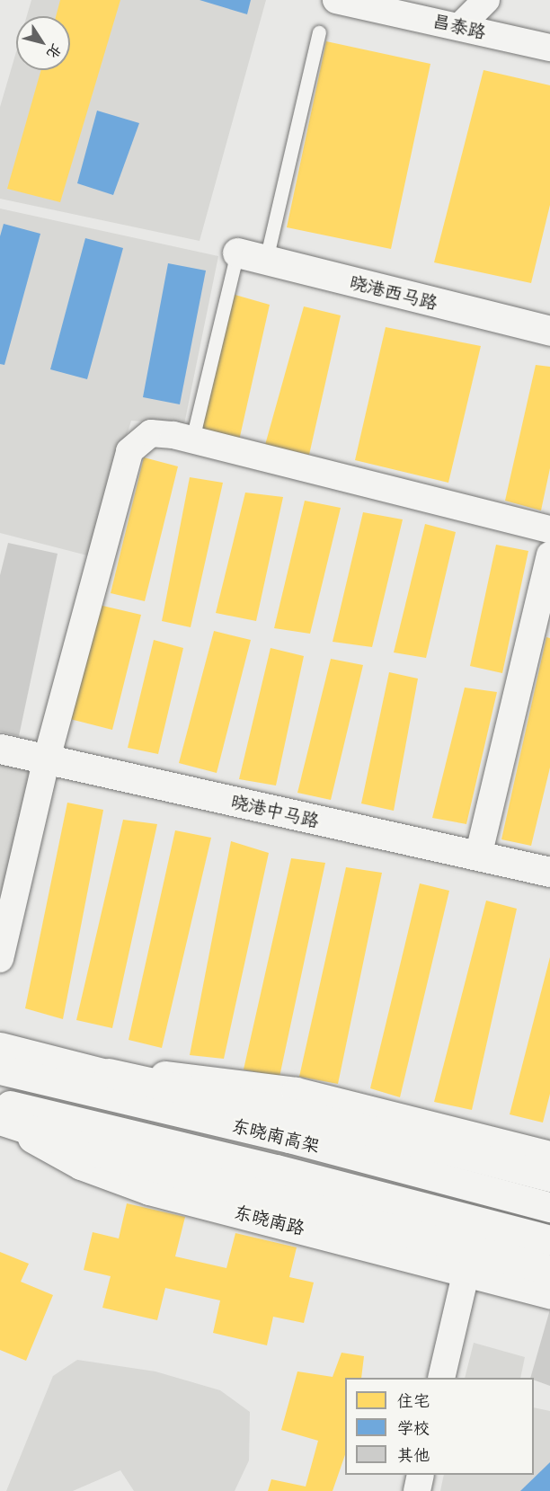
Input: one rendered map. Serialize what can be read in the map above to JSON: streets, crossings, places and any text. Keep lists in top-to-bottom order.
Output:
{
  "streets": {
    "main road": [
      "晓港西马路",
      "晓港中马路",
      "东晓南高架",
      "东晓南路"
    ],
    "street": ["昌泰路"]
  },
  "legend": ["住宅", "学校", "其他"],
  "north": "bottom right"
}
